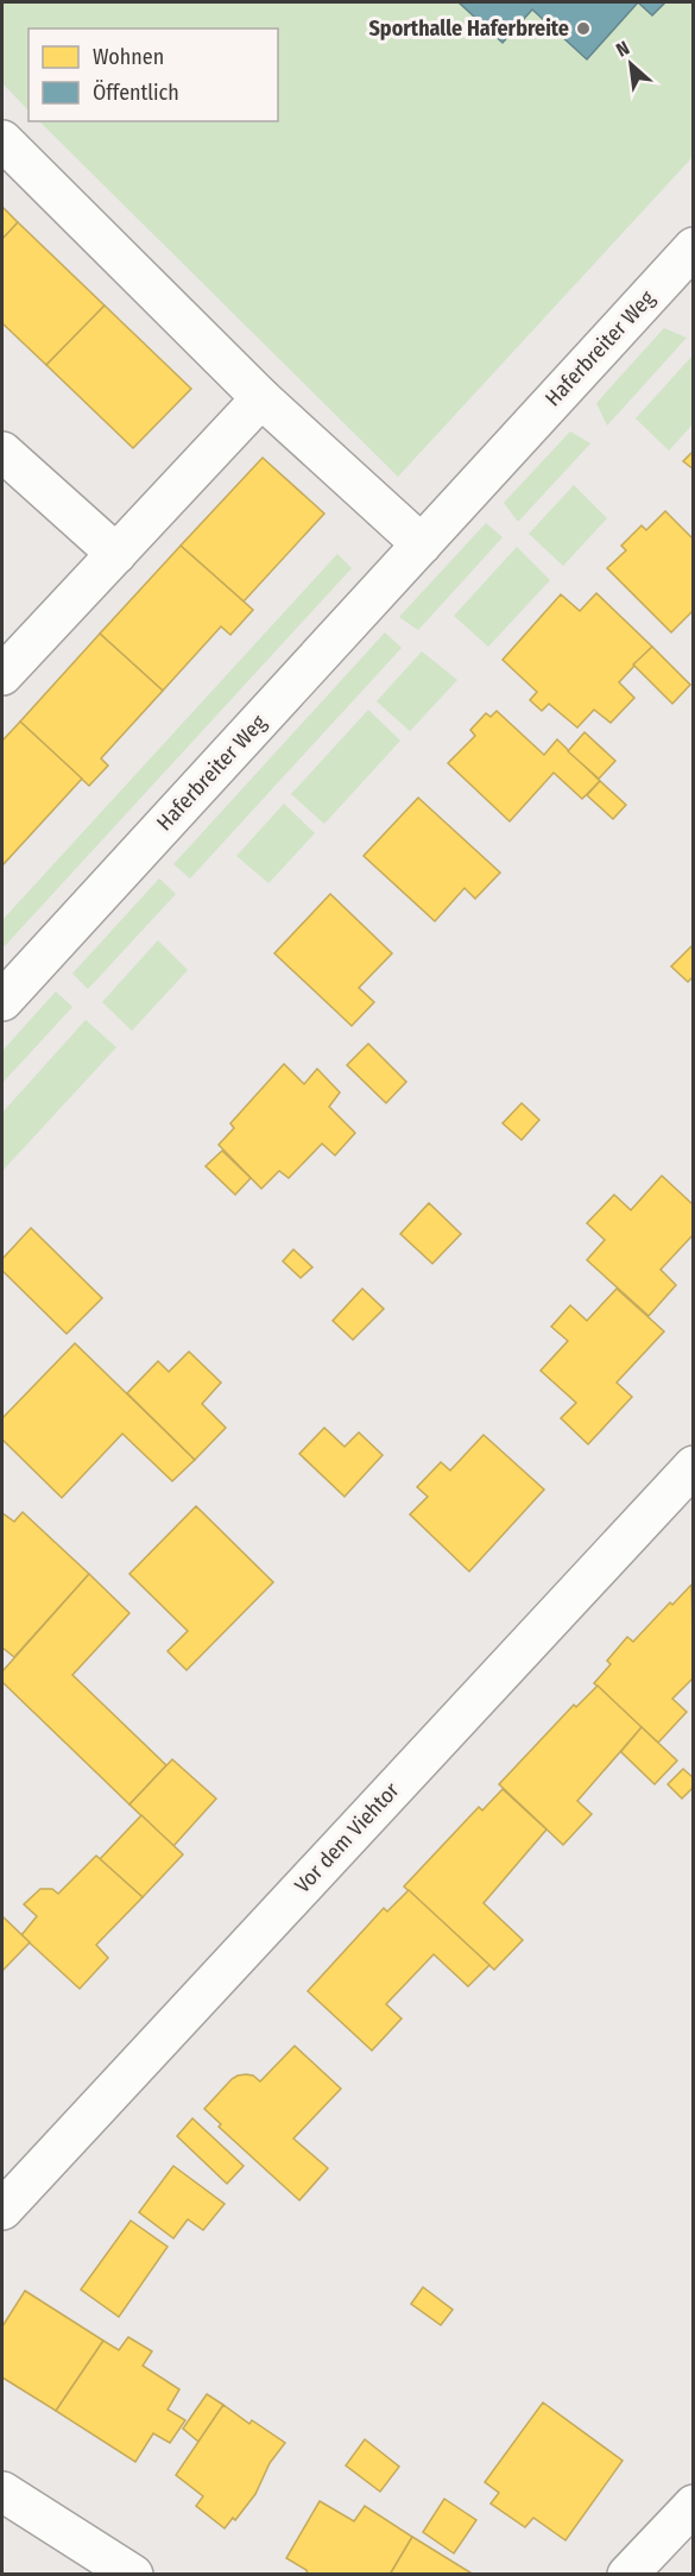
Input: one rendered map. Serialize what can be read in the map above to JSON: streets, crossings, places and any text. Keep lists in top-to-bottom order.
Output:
{
  "streets": {
    "street": ["Haferbreiter Weg", "Vor dem Viehtor"]
  },
  "places": ["Sporthalle Haferbreite"],
  "legend": ["Wohnen", "Öffentlich"],
  "north": "top left"
}
